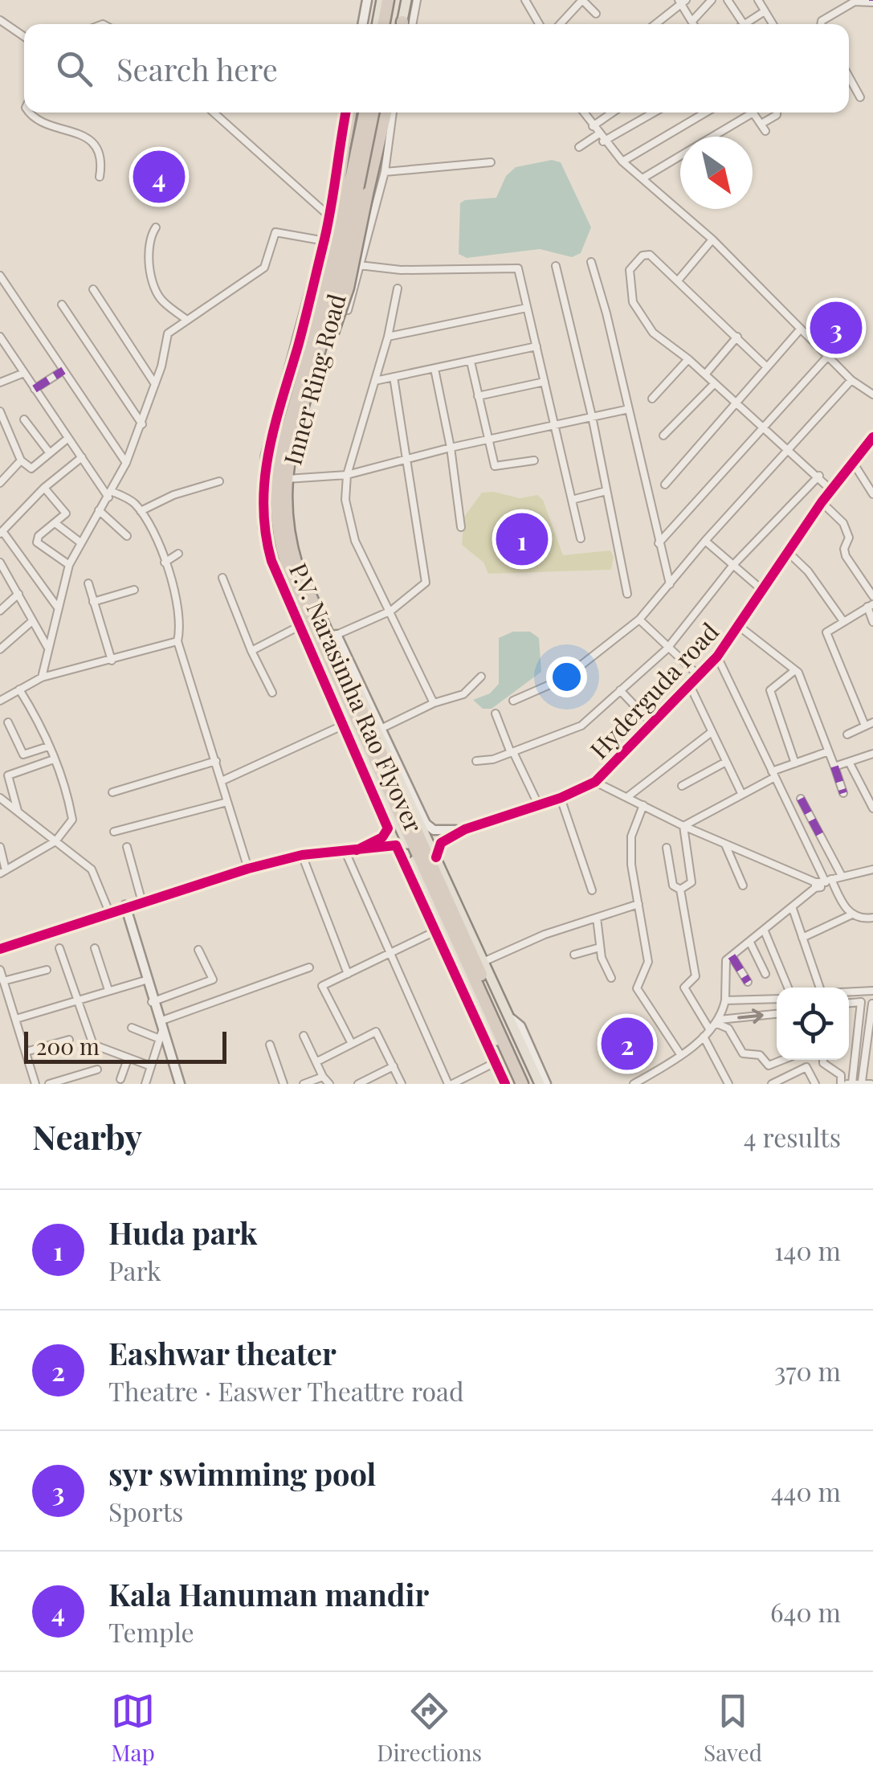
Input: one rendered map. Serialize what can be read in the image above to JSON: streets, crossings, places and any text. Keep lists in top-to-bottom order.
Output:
{
  "streets": {
    "highway": ["P.V. Narasimha Rao Flyover"],
    "main road": ["Inner Ring Road"],
    "street": ["Hyderguda road"]
  },
  "crossings": [
    ["Inner Ring Road", "Hyderguda road"],
    ["Inner Ring Road", "P.V. Narasimha Rao Flyover"]
  ],
  "scale_bar": "200 m",
  "north": "bottom right",
  "page": {
    "search": "Search here",
    "pins": [
      "4",
      "3",
      "1",
      "2"
    ],
    "scale": "200 m",
    "heading": ["Nearby", "4 results"],
    "list": [
      {
        "mark": "1",
        "name": "Huda park",
        "note": "Park",
        "value": "140 m"
      },
      {
        "mark": "2",
        "name": "Eashwar theater",
        "note": "Theatre · Easwer Theattre road",
        "value": "370 m"
      },
      {
        "mark": "3",
        "name": "syr swimming pool",
        "note": "Sports",
        "value": "440 m"
      },
      {
        "mark": "4",
        "name": "Kala Hanuman mandir",
        "note": "Temple",
        "value": "640 m"
      }
    ],
    "nav": ["Map", "Directions", "Saved"]
  }
}
